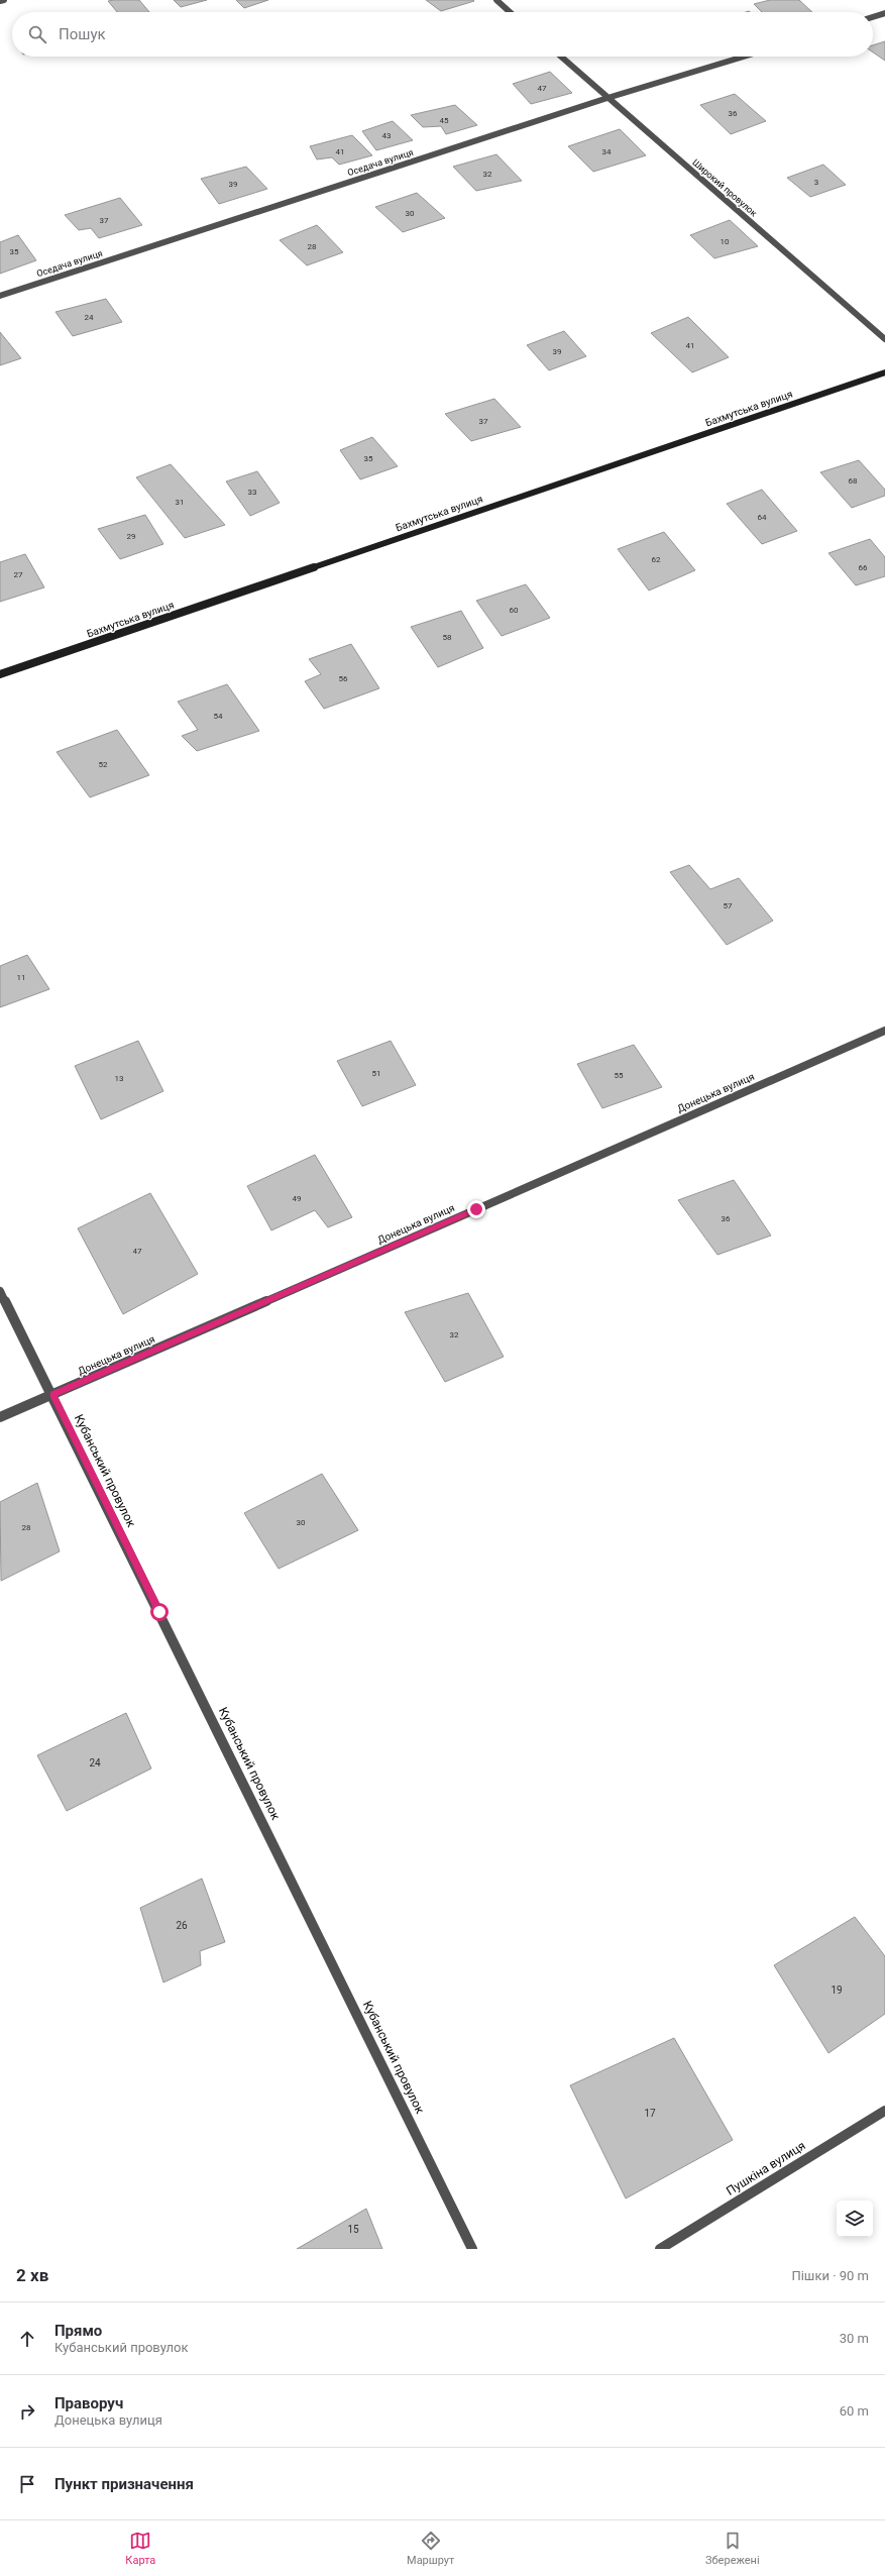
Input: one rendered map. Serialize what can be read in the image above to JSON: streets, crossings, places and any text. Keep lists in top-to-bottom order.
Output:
{
  "streets": {
    "street": [
      "Оседача вулиця",
      "Широкий провулок",
      "Бахмутська вулиця",
      "Донецька вулиця",
      "Кубанський провулок",
      "Пушкіна вулиця"
    ]
  },
  "crossings": [
    ["Оседача вулиця", "Широкий провулок"],
    ["Донецька вулиця", "Кубанський провулок"]
  ],
  "house_numbers": [
    "47",
    "36",
    "45",
    "43",
    "41",
    "34",
    "32",
    "3",
    "39",
    "30",
    "37",
    "10",
    "28",
    "35",
    "24",
    "41",
    "39",
    "37",
    "35",
    "68",
    "33",
    "31",
    "64",
    "29",
    "62",
    "66",
    "27",
    "60",
    "58",
    "56",
    "54",
    "52",
    "57",
    "11",
    "51",
    "55",
    "13",
    "49",
    "36",
    "47",
    "32",
    "30",
    "28",
    "24",
    "26",
    "19",
    "17",
    "15"
  ],
  "page": {
    "search": "Пошук",
    "heading": ["2 хв", "Пішки · 90 m"],
    "list": [
      ["Прямо", "Кубанський провулок", "30 m"],
      ["Праворуч", "Донецька вулиця", "60 m"],
      "Пункт призначення"
    ],
    "nav": ["Карта", "Маршрут", "Збережені"]
  }
}
